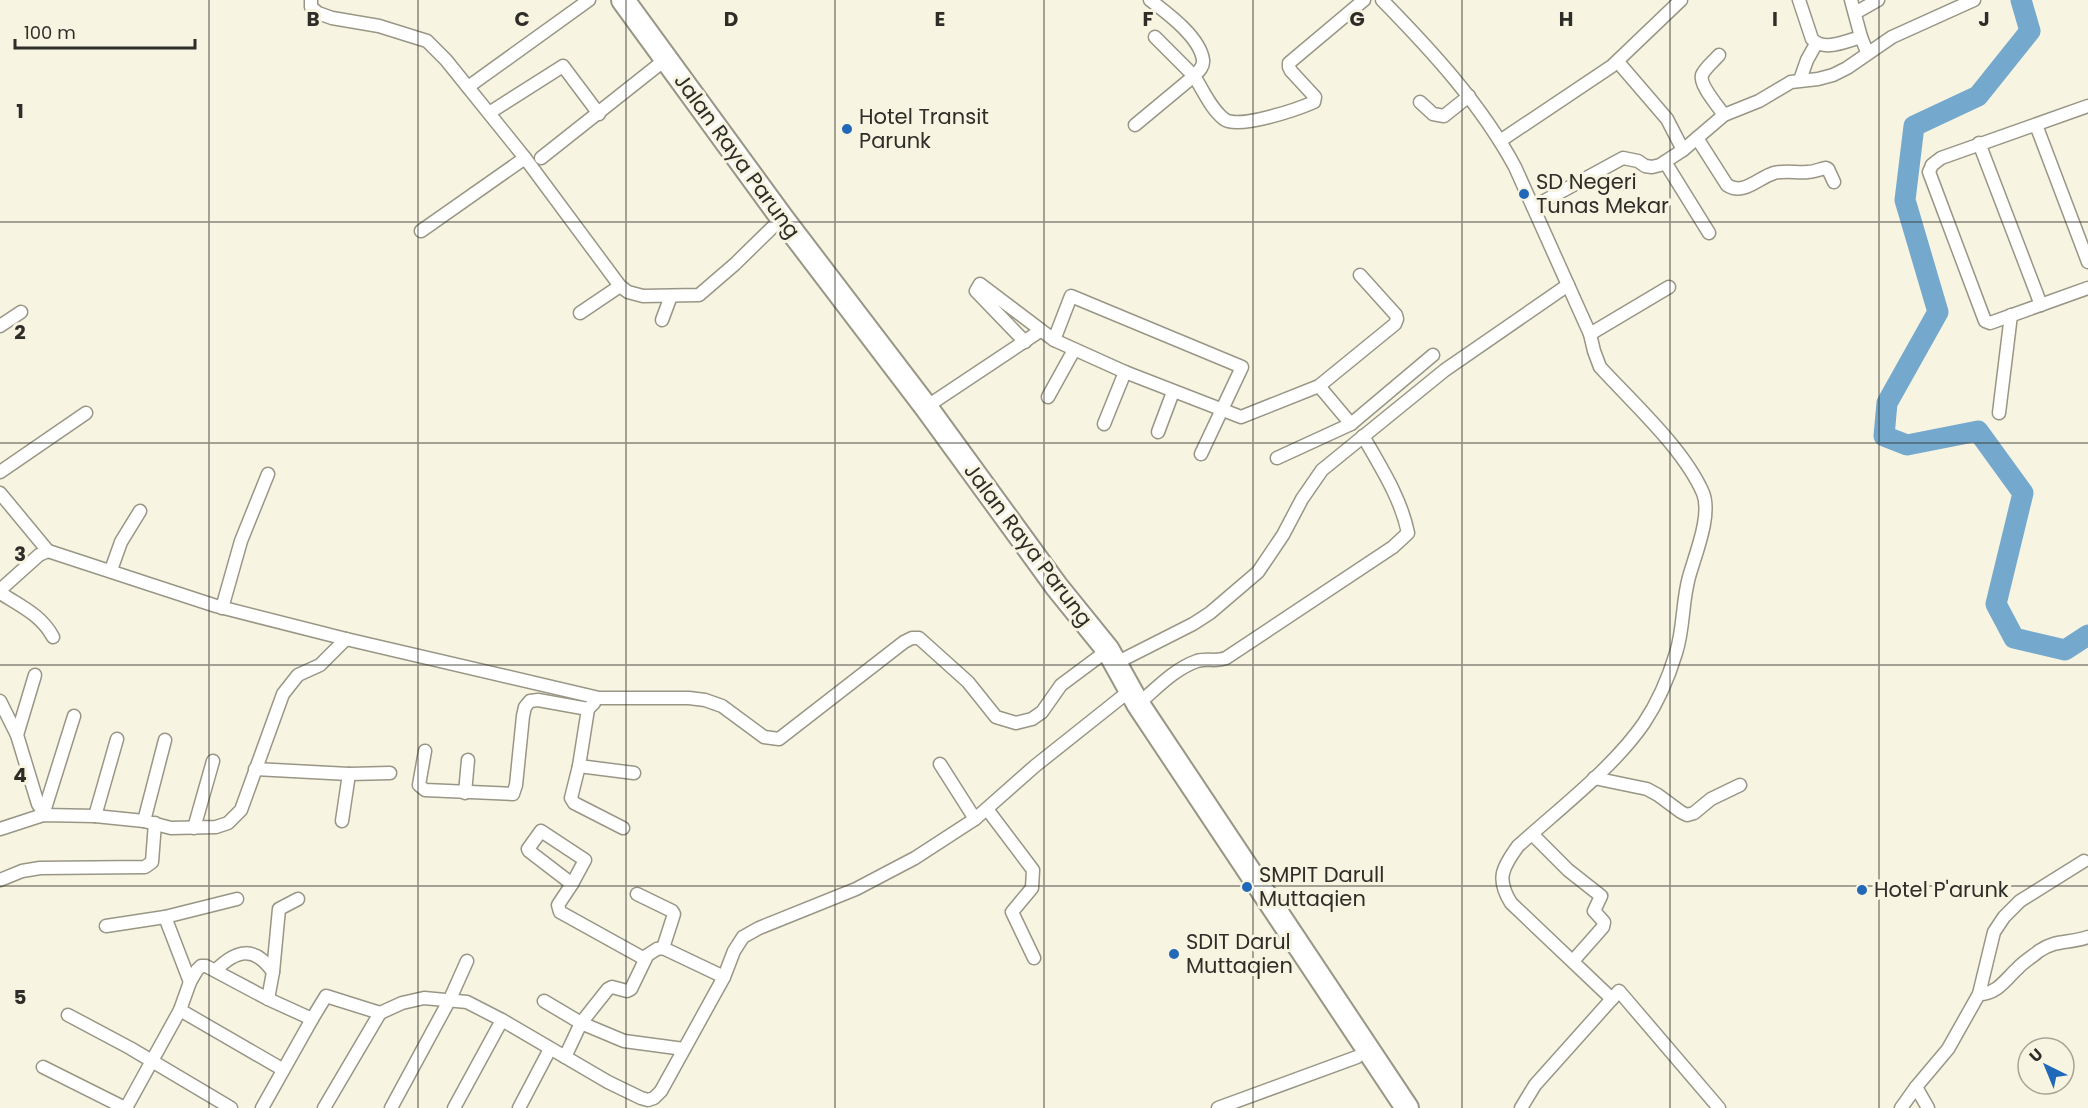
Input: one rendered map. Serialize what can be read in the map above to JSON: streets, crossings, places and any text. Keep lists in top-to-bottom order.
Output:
{
  "streets": {
    "highway": ["Jalan Raya Parung"]
  },
  "places": [
    "Hotel Transit Parunk",
    "SD Negeri Tunas Mekar",
    "SMPIT Darull Muttaqien",
    "Hotel P'arunk",
    "SDIT Darul Muttaqien"
  ],
  "scale_bar": "100 m",
  "north": "top left",
  "grid": {
    "columns": [
      "B",
      "C",
      "D",
      "E",
      "F",
      "G",
      "H",
      "I",
      "J"
    ],
    "rows": [
      "1",
      "2",
      "3",
      "4",
      "5"
    ]
  }
}
